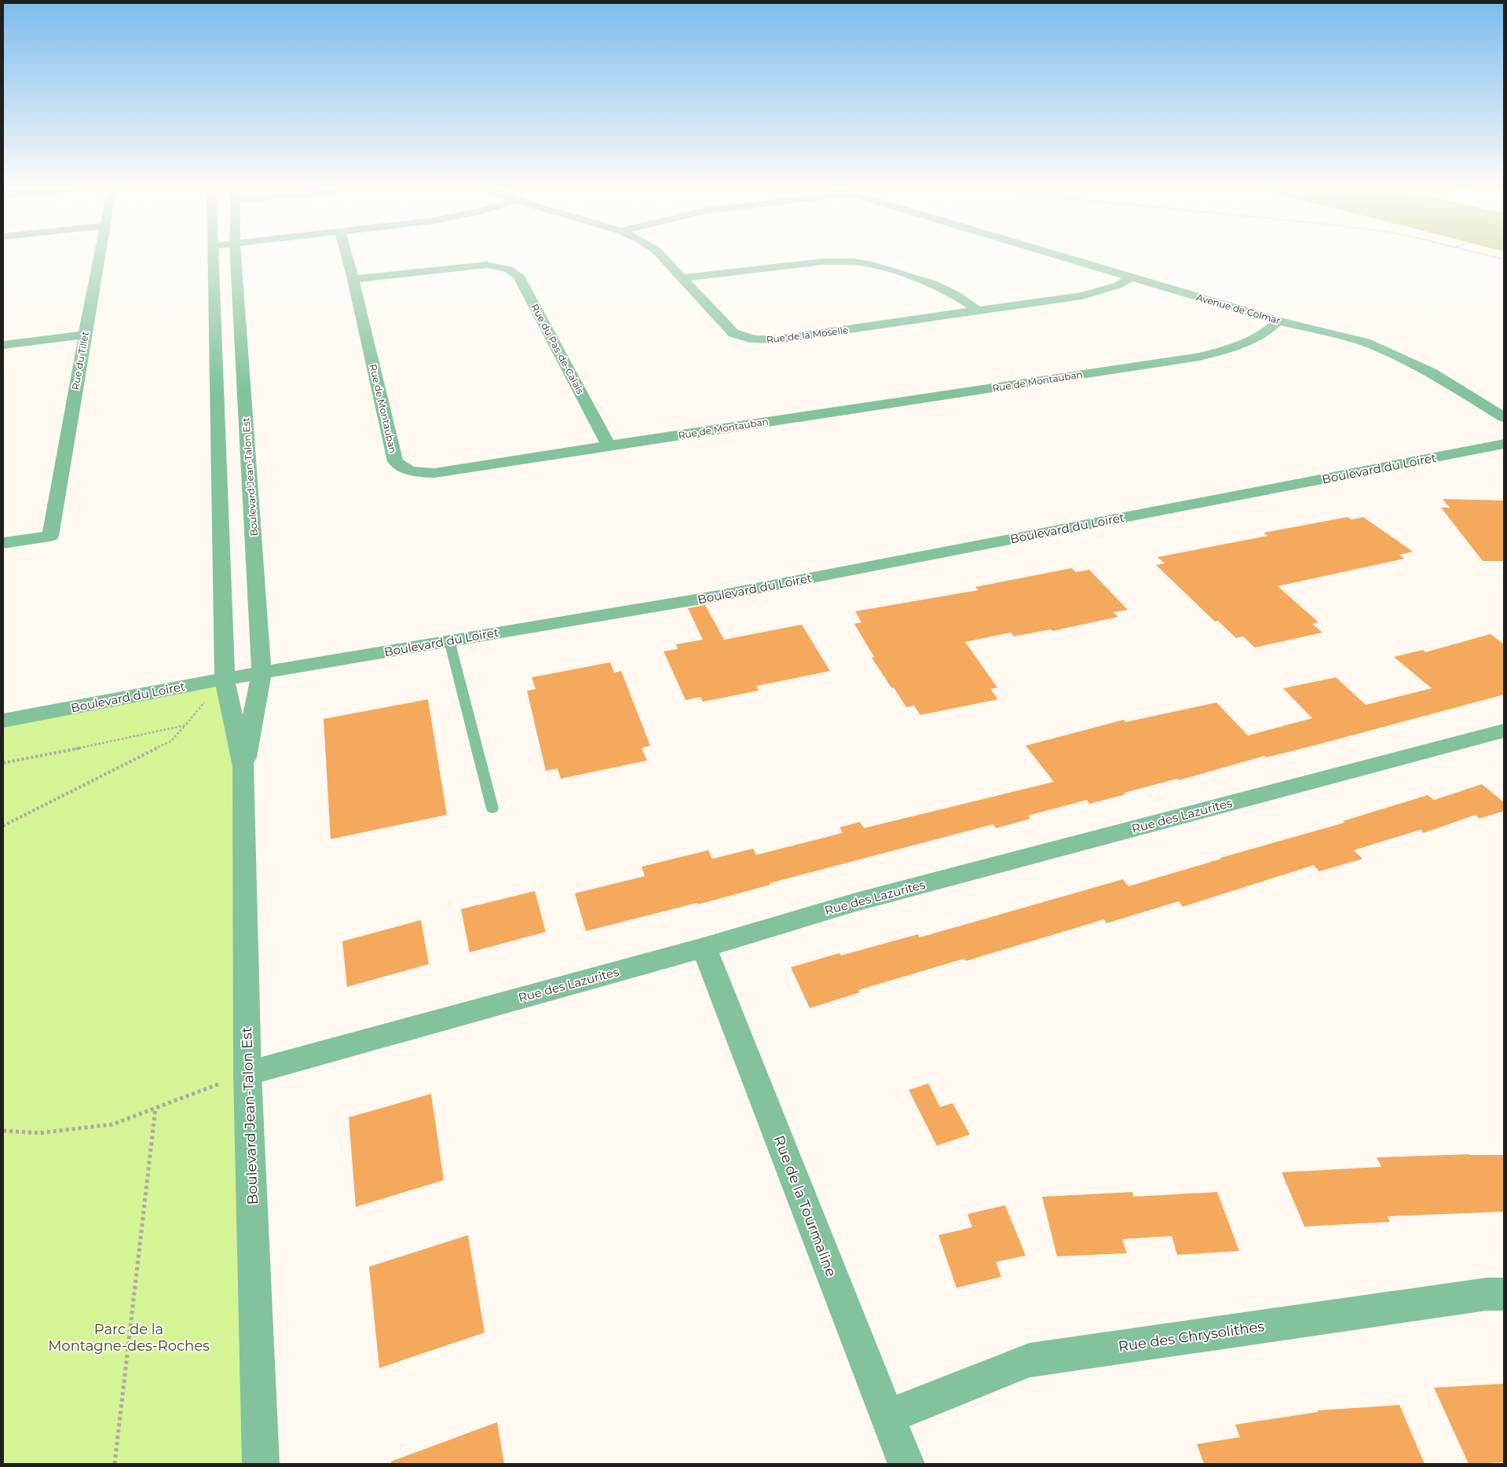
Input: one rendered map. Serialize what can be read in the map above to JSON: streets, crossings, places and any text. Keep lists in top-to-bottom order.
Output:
{
  "streets": {
    "street": [
      "Avenue de Colmar",
      "Rue de la Moselle",
      "Rue du Pas-de-Calais",
      "Rue du Tillet",
      "Rue de Montauban",
      "Boulevard du Loiret",
      "Boulevard Jean-Talon Est",
      "Rue des Lazurites",
      "Rue de la Tourmaline",
      "Rue des Chrysolithes"
    ]
  },
  "crossings": [
    ["Avenue de Colmar", "Rue de la Moselle"],
    ["Avenue de Colmar", "Rue de Montauban"],
    ["Rue du Pas-de-Calais", "Rue de Montauban"],
    ["Boulevard du Loiret", "Boulevard Jean-Talon Est"],
    ["Boulevard Jean-Talon Est", "Rue des Lazurites"],
    ["Rue des Lazurites", "Rue de la Tourmaline"],
    ["Rue de la Tourmaline", "Rue des Chrysolithes"]
  ],
  "parks": ["Parc de la Montagne-des-Roches"]
}
